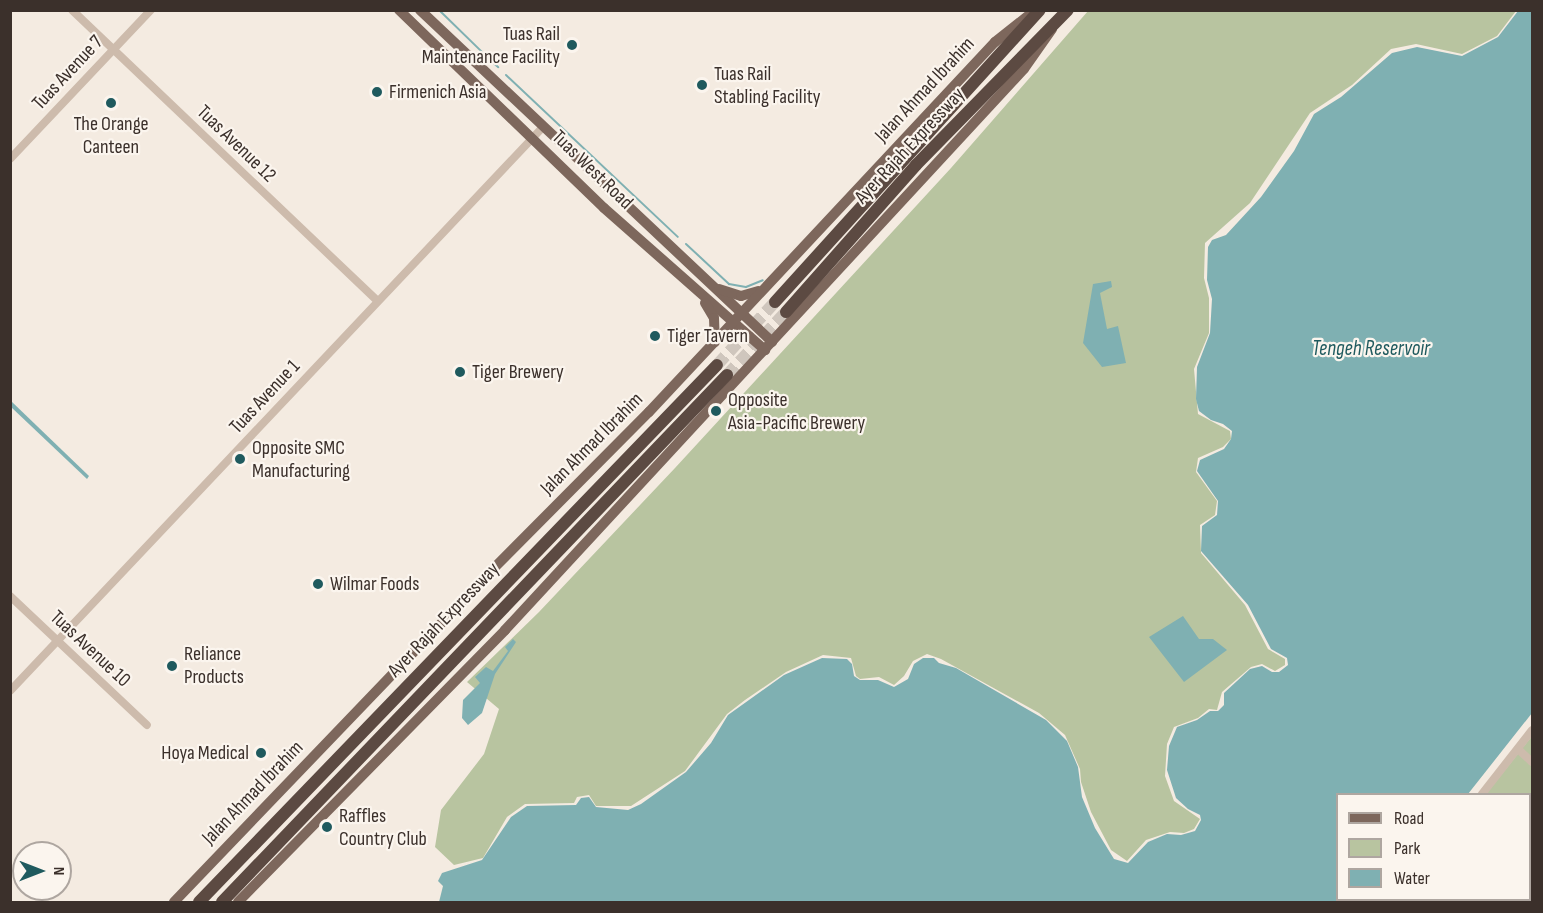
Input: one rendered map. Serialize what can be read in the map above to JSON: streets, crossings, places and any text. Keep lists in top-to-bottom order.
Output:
{
  "streets": {
    "highway": ["Ayer Rajah Expressway"],
    "main road": ["Jalan Ahmad Ibrahim", "Tuas West Road"],
    "street": [
      "Tuas Avenue 7",
      "Tuas Avenue 12",
      "Tuas Avenue 1",
      "Tuas Avenue 10"
    ]
  },
  "crossings": [
    ["Tuas Avenue 7", "Tuas Avenue 12"],
    ["Jalan Ahmad Ibrahim", "Tuas West Road"],
    ["Tuas Avenue 12", "Tuas Avenue 1"],
    ["Tuas West Road", "Tuas Avenue 1"],
    ["Tuas Avenue 1", "Tuas Avenue 10"]
  ],
  "water": ["Tengeh Reservoir"],
  "places": [
    "Tuas Rail Maintenance Facility",
    "Tuas Rail Stabling Facility",
    "Firmenich Asia",
    "The Orange Canteen",
    "Tiger Tavern",
    "Tiger Brewery",
    "Opposite Asia-Pacific Brewery",
    "Opposite SMC Manufacturing",
    "Wilmar Foods",
    "Reliance Products",
    "Hoya Medical",
    "Raffles Country Club"
  ],
  "legend": ["Road", "Park", "Water"],
  "north": "right"
}
